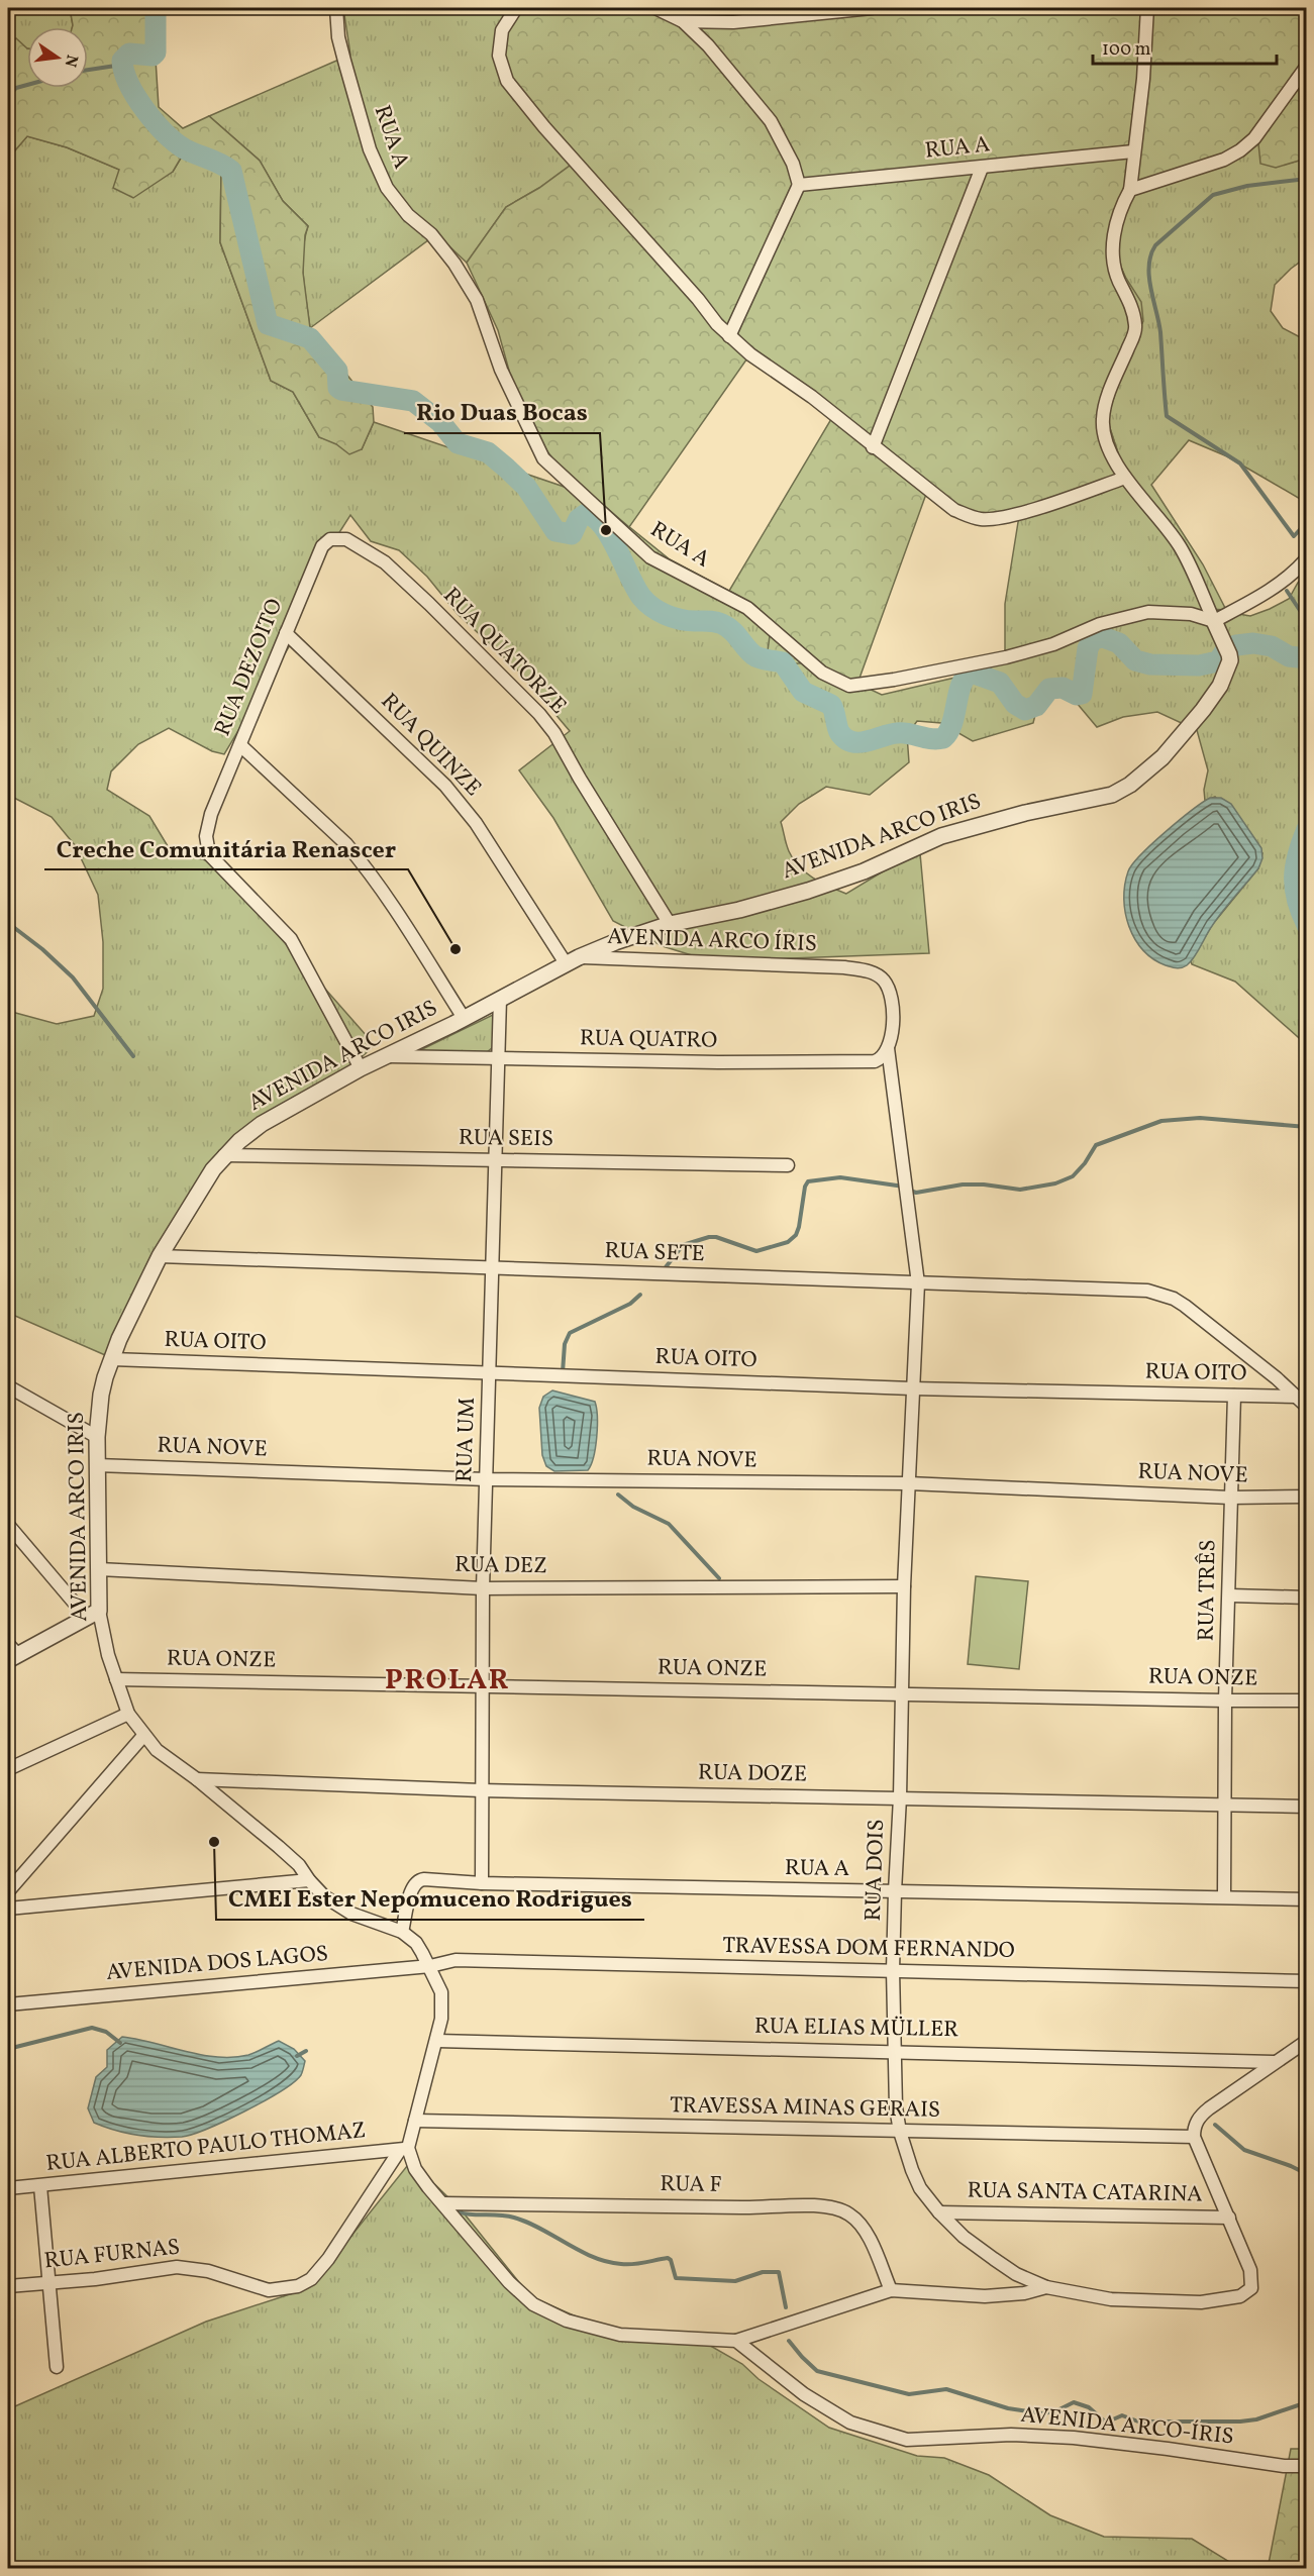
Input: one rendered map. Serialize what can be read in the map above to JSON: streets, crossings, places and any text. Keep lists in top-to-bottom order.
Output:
{
  "streets": {
    "street": [
      "RUA A",
      "RUA QUATORZE",
      "RUA DEZOITO",
      "RUA QUINZE",
      "AVENIDA ARCO IRIS",
      "AVENIDA ARCO ÍRIS",
      "RUA QUATRO",
      "RUA SEIS",
      "RUA SETE",
      "RUA OITO",
      "RUA UM",
      "RUA NOVE",
      "RUA DEZ",
      "RUA TRÊS",
      "RUA ONZE",
      "RUA DOZE",
      "RUA DOIS",
      "TRAVESSA DOM FERNANDO",
      "AVENIDA DOS LAGOS",
      "RUA ELIAS MÜLLER",
      "TRAVESSA MINAS GERAIS",
      "RUA ALBERTO PAULO THOMAZ",
      "RUA F",
      "RUA SANTA CATARINA",
      "RUA FURNAS",
      "AVENIDA ARCO-ÍRIS"
    ]
  },
  "crossings": [
    ["RUA A", "AVENIDA ARCO IRIS"],
    ["RUA A", "RUA UM"],
    ["RUA A", "RUA TRÊS"],
    ["RUA A", "RUA DOIS"],
    ["RUA QUATORZE", "RUA DEZOITO"],
    ["RUA QUATORZE", "AVENIDA ARCO IRIS"],
    ["RUA DEZOITO", "RUA QUINZE"],
    ["RUA DEZOITO", "AVENIDA ARCO IRIS"],
    ["RUA QUINZE", "AVENIDA ARCO IRIS"],
    ["RUA QUINZE", "AVENIDA ARCO ÍRIS"],
    ["AVENIDA ARCO IRIS", "AVENIDA ARCO ÍRIS"],
    ["AVENIDA ARCO IRIS", "RUA QUATRO"],
    ["AVENIDA ARCO IRIS", "RUA SEIS"],
    ["AVENIDA ARCO IRIS", "RUA SETE"],
    ["AVENIDA ARCO IRIS", "RUA OITO"],
    ["AVENIDA ARCO IRIS", "RUA UM"],
    ["AVENIDA ARCO IRIS", "RUA NOVE"],
    ["AVENIDA ARCO IRIS", "RUA DEZ"],
    ["AVENIDA ARCO IRIS", "RUA ONZE"],
    ["AVENIDA ARCO IRIS", "RUA DOZE"],
    ["AVENIDA ARCO IRIS", "TRAVESSA DOM FERNANDO"],
    ["AVENIDA ARCO IRIS", "AVENIDA DOS LAGOS"],
    ["AVENIDA ARCO ÍRIS", "RUA QUATRO"],
    ["AVENIDA ARCO ÍRIS", "RUA DOIS"],
    ["RUA QUATRO", "RUA UM"],
    ["RUA QUATRO", "RUA DOIS"],
    ["RUA SEIS", "RUA UM"],
    ["RUA SETE", "RUA OITO"],
    ["RUA SETE", "RUA UM"],
    ["RUA SETE", "RUA DOIS"],
    ["RUA OITO", "RUA UM"],
    ["RUA OITO", "RUA TRÊS"],
    ["RUA OITO", "RUA DOIS"],
    ["RUA UM", "RUA NOVE"],
    ["RUA UM", "RUA DEZ"],
    ["RUA UM", "RUA ONZE"],
    ["RUA UM", "RUA DOZE"],
    ["RUA NOVE", "RUA TRÊS"],
    ["RUA NOVE", "RUA DOIS"],
    ["RUA DEZ", "RUA DOIS"],
    ["RUA TRÊS", "RUA ONZE"],
    ["RUA TRÊS", "RUA DOZE"],
    ["RUA ONZE", "RUA DOIS"],
    ["RUA DOZE", "RUA DOIS"],
    ["RUA DOIS", "TRAVESSA DOM FERNANDO"],
    ["RUA DOIS", "RUA ELIAS MÜLLER"],
    ["RUA DOIS", "TRAVESSA MINAS GERAIS"],
    ["RUA DOIS", "RUA SANTA CATARINA"],
    ["TRAVESSA DOM FERNANDO", "AVENIDA DOS LAGOS"],
    ["RUA ALBERTO PAULO THOMAZ", "RUA FURNAS"]
  ],
  "districts": ["PROLAR"],
  "places": ["Rio Duas Bocas", "Creche Comunitária Renascer", "CMEI Ester Nepomuceno Rodrigues"],
  "scale_bar": "100 m",
  "north": "right"
}
